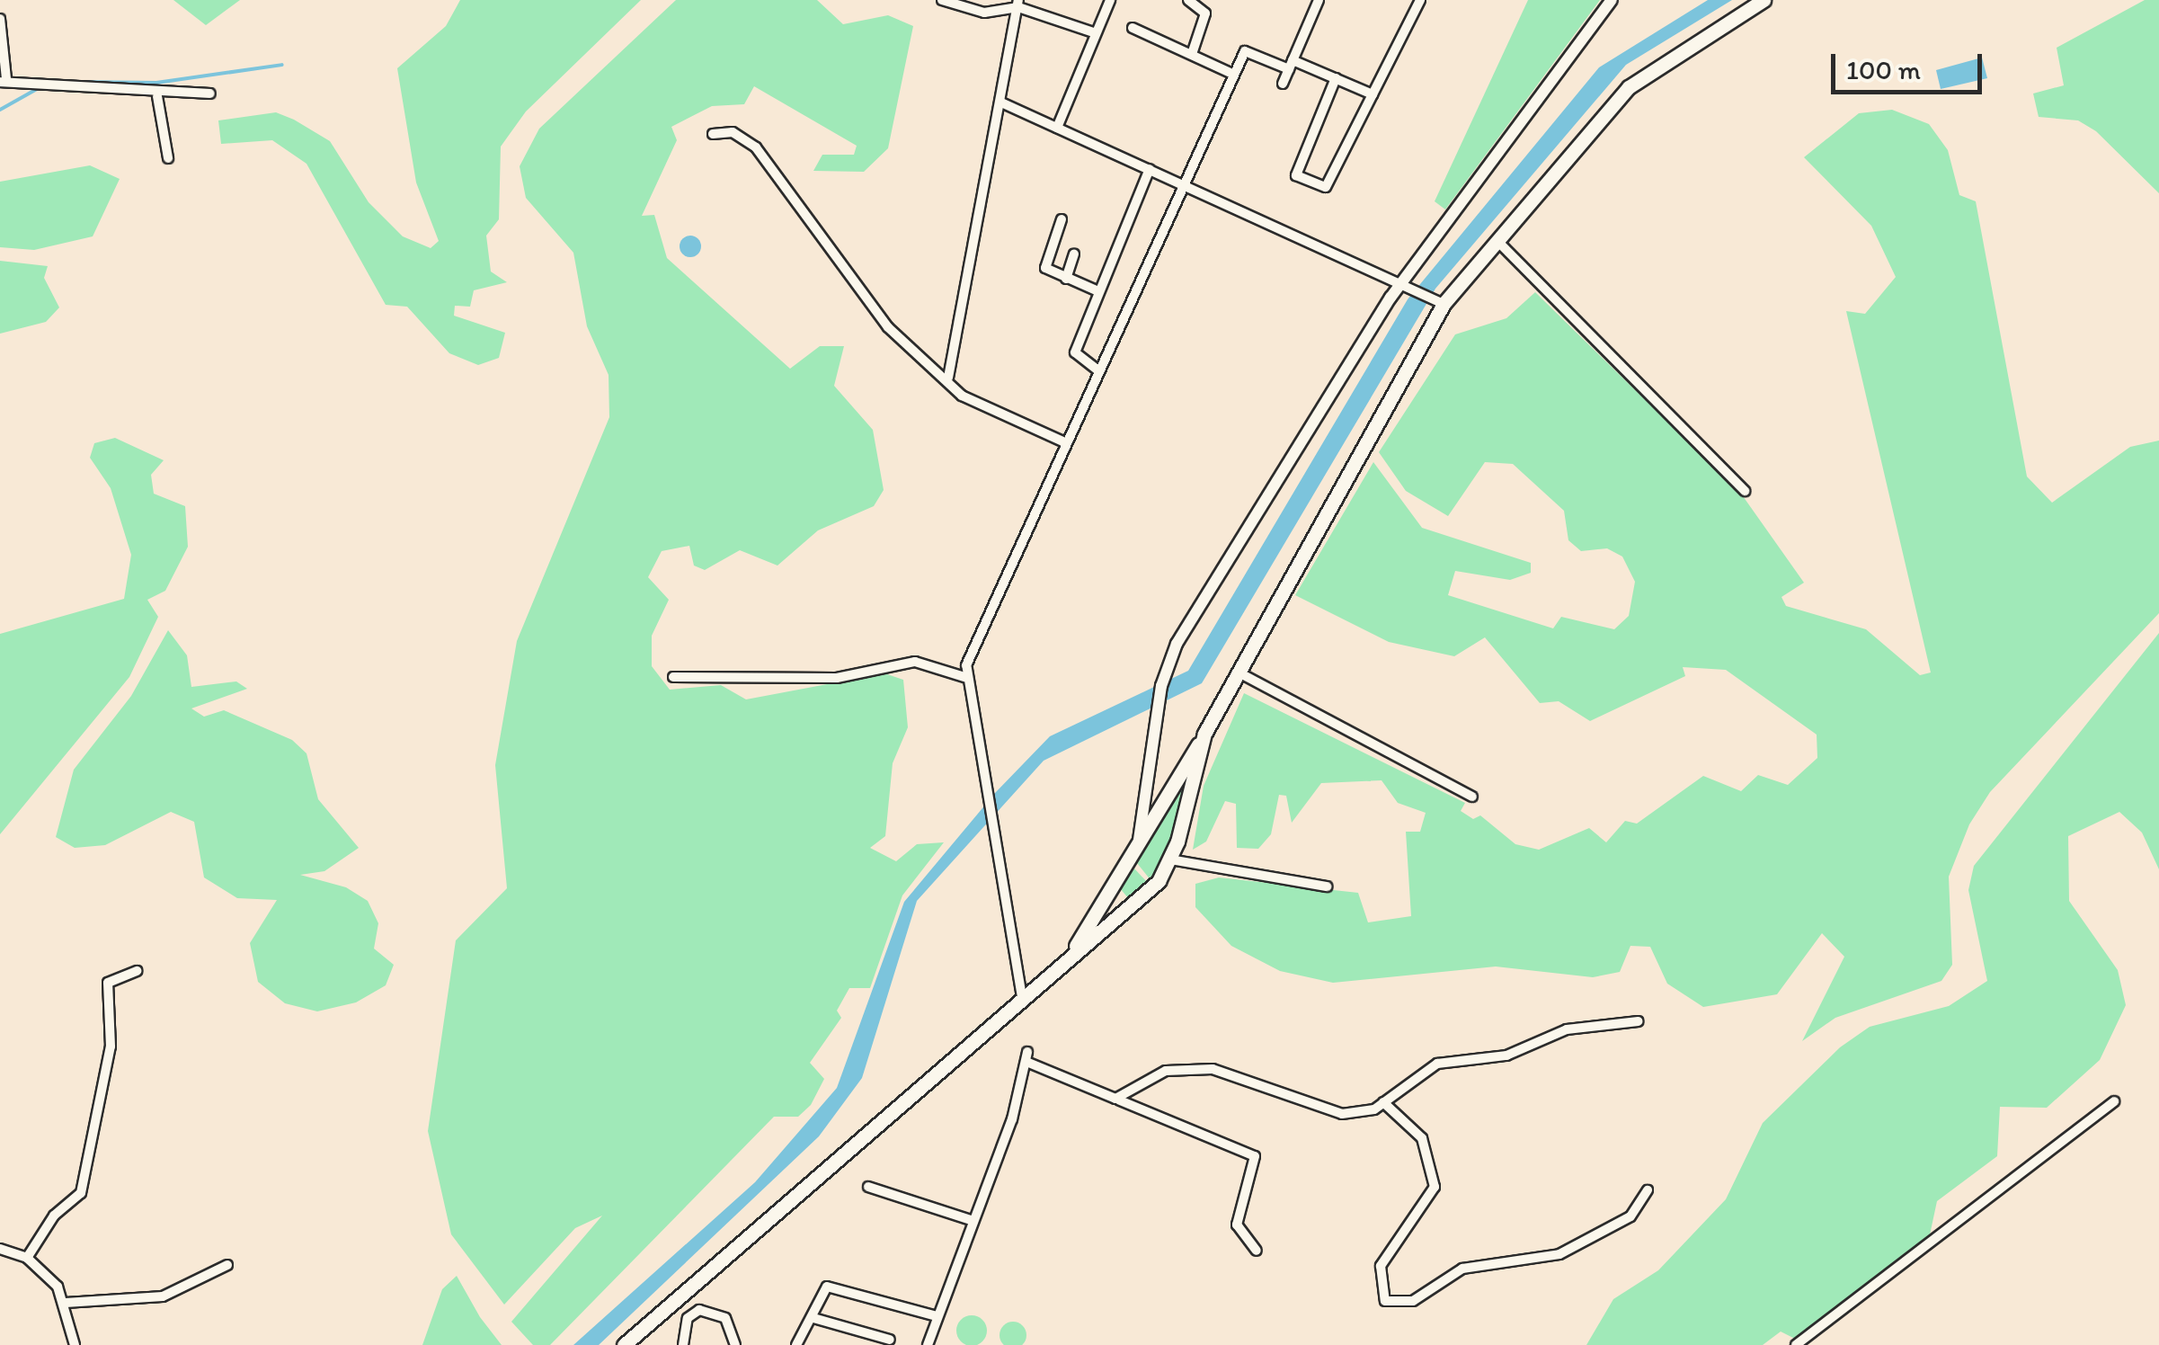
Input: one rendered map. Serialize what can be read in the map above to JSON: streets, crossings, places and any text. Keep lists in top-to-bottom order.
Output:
{
  "scale_bar": "100 m"
}
